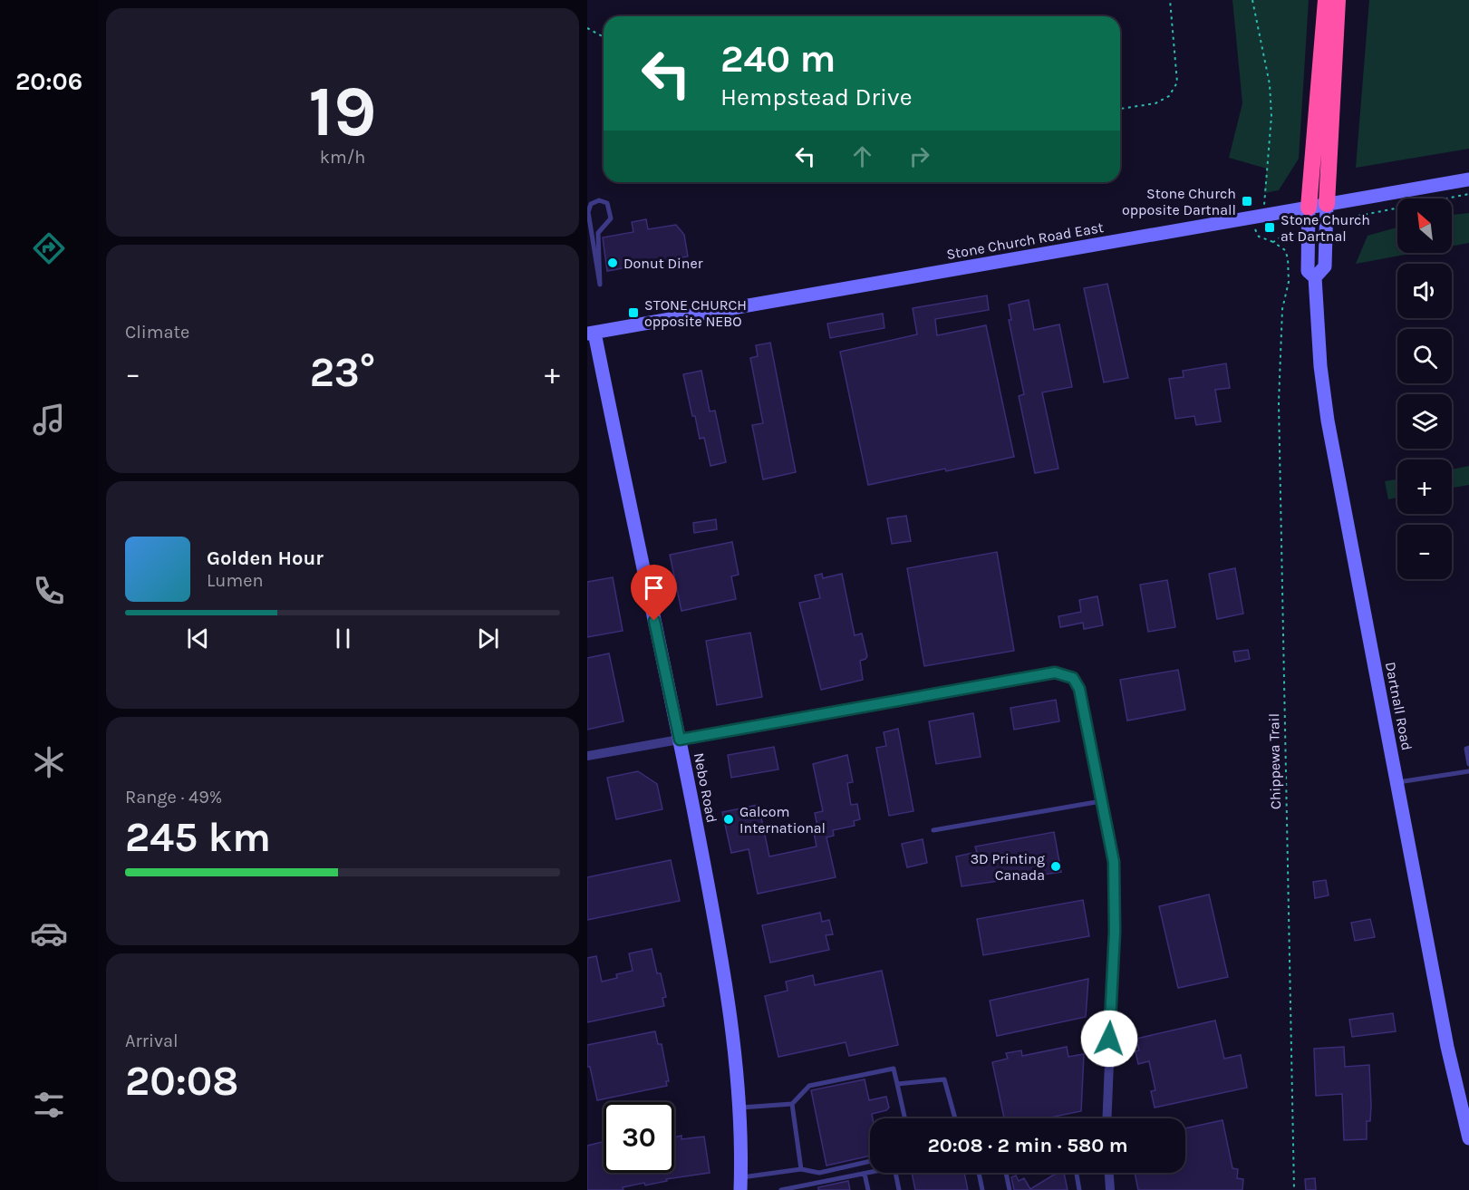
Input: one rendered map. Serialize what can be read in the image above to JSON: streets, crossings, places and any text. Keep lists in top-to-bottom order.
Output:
{
  "streets": {
    "street": ["Stone Church Road East", "Dartnall Road", "Nebo Road"],
    "path": ["Chippewa Trail"]
  },
  "crossings": [
    ["Stone Church Road East", "Dartnall Road"],
    ["Stone Church Road East", "Nebo Road"]
  ],
  "places": {
    "transit": ["Stone Church opposite Dartnall", "Stone Church at Dartnal", "STONE CHURCH opposite NEBO"],
    "other": ["Donut Diner", "Galcom International", "3D Printing Canada"]
  },
  "north": "top left",
  "page": {
    "tabs": "20:06",
    "tile": [
      ["19", "km/h"],
      "Climate",
      ["Range · 49%", "245 km"],
      ["Arrival", "20:08"]
    ],
    "turn": ["240 m", "Hempstead Drive"],
    "map_buttons": ["+", "−"],
    "heat": ["−", "23°", "+"],
    "song": ["Golden Hour", "Lumen"],
    "limit": "30",
    "trip": "20:08 · 2 min · 580 m"
  }
}
